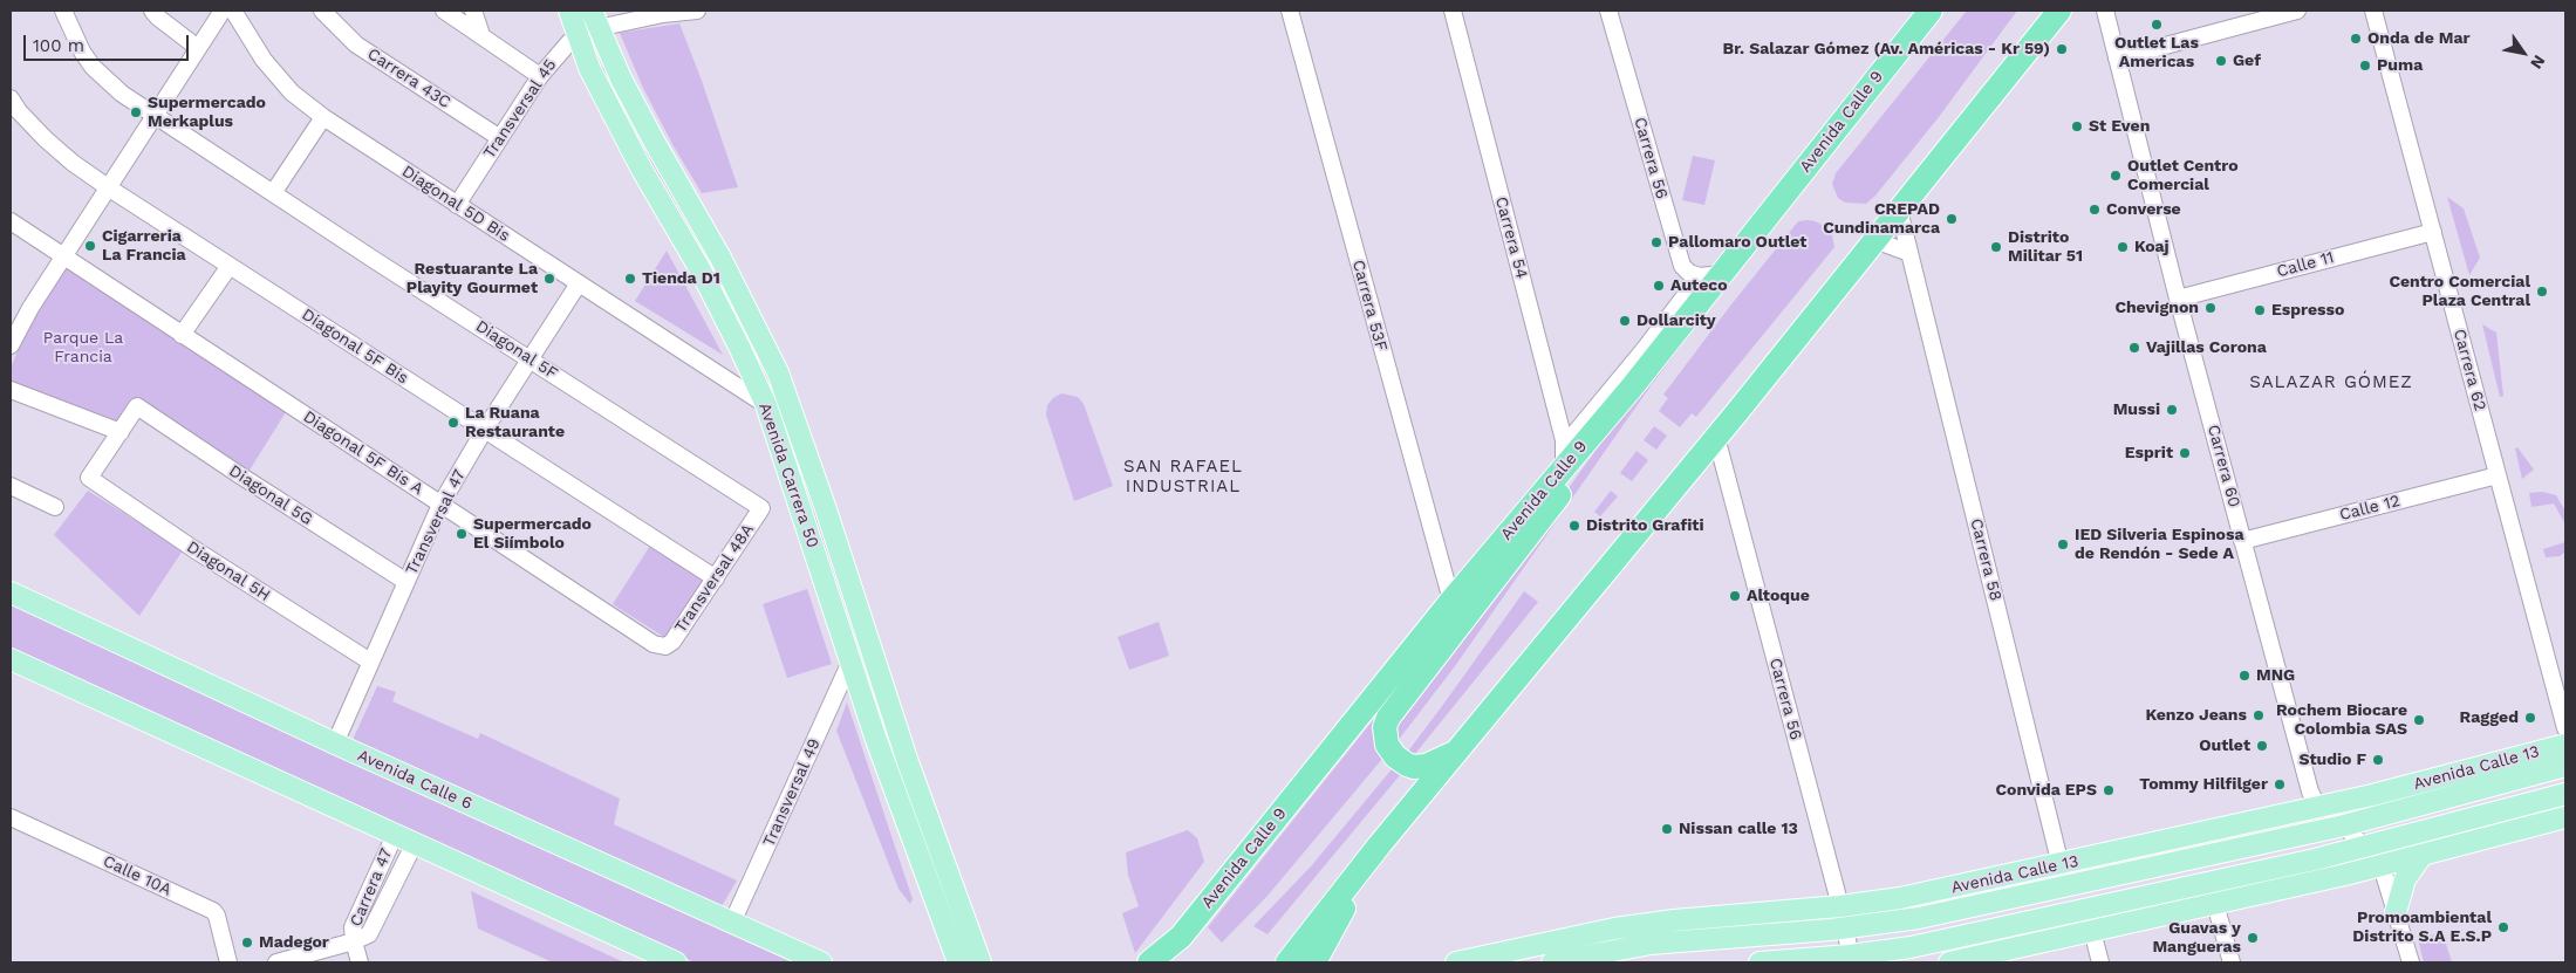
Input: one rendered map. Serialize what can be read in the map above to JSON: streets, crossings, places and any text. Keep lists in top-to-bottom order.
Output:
{
  "streets": {
    "highway": ["Avenida Calle 9"],
    "main road": ["Avenida Carrera 50", "Avenida Calle 13", "Avenida Calle 6"],
    "street": [
      "Carrera 43C",
      "Transversal 45",
      "Carrera 56",
      "Diagonal 5D Bis",
      "Carrera 54",
      "Calle 11",
      "Carrera 53F",
      "Diagonal 5F Bis",
      "Diagonal 5F",
      "Carrera 62",
      "Diagonal 5F Bis A",
      "Carrera 60",
      "Diagonal 5G",
      "Calle 12",
      "Transversal 47",
      "Carrera 58",
      "Diagonal 5H",
      "Transversal 48A",
      "Transversal 49",
      "Calle 10A",
      "Carrera 47"
    ]
  },
  "crossings": [
    ["Carrera 43C", "Transversal 45"],
    ["Transversal 45", "Diagonal 5D Bis"],
    ["Transversal 45", "Avenida Carrera 50"],
    ["Avenida Calle 9", "Carrera 56"],
    ["Avenida Calle 9", "Carrera 54"],
    ["Avenida Calle 9", "Carrera 53F"],
    ["Carrera 56", "Avenida Calle 13"],
    ["Diagonal 5D Bis", "Avenida Carrera 50"],
    ["Diagonal 5D Bis", "Transversal 47"],
    ["Calle 11", "Carrera 62"],
    ["Calle 11", "Carrera 60"],
    ["Diagonal 5F Bis", "Transversal 47"],
    ["Diagonal 5F Bis", "Transversal 48A"],
    ["Diagonal 5F", "Transversal 47"],
    ["Diagonal 5F", "Transversal 48A"],
    ["Carrera 62", "Calle 12"],
    ["Carrera 62", "Avenida Calle 13"],
    ["Diagonal 5F Bis A", "Transversal 47"],
    ["Diagonal 5F Bis A", "Transversal 48A"],
    ["Carrera 60", "Calle 12"],
    ["Carrera 60", "Avenida Calle 13"],
    ["Avenida Carrera 50", "Transversal 49"],
    ["Diagonal 5G", "Transversal 47"],
    ["Diagonal 5G", "Diagonal 5H"],
    ["Transversal 47", "Diagonal 5H"],
    ["Transversal 47", "Avenida Calle 6"],
    ["Carrera 58", "Avenida Calle 13"],
    ["Avenida Calle 6", "Transversal 49"]
  ],
  "districts": ["SALAZAR GÓMEZ", "SAN RAFAEL INDUSTRIAL"],
  "parks": ["Parque La Francia"],
  "places": [
    "Outlet Las Americas",
    "Onda de Mar",
    "Br. Salazar Gómez (Av. Américas - Kr 59)",
    "Gef",
    "Puma",
    "Supermercado Merkaplus",
    "St Even",
    "Outlet Centro Comercial",
    "Converse",
    "CREPAD Cundinamarca",
    "Pallomaro Outlet",
    "Cigarreria La Francia",
    "Distrito Militar 51",
    "Koaj",
    "Restuarante La Playity Gourmet",
    "Tienda D1",
    "Auteco",
    "Centro Comercial Plaza Central",
    "Chevignon",
    "Espresso",
    "Dollarcity",
    "Vajillas Corona",
    "Mussi",
    "La Ruana Restaurante",
    "Esprit",
    "Distrito Grafiti",
    "Supermercado El Siímbolo",
    "IED Silveria Espinosa de Rendón - Sede A",
    "Altoque",
    "MNG",
    "Kenzo Jeans",
    "Ragged",
    "Rochem Biocare Colombia SAS",
    "Outlet",
    "Studio F",
    "Tommy Hilfilger",
    "Convida EPS",
    "Nissan calle 13",
    "Promoambiental Distrito S.A E.S.P",
    "Guavas y Mangueras",
    "Madegor"
  ],
  "scale_bar": "100 m",
  "north": "bottom right"
}
